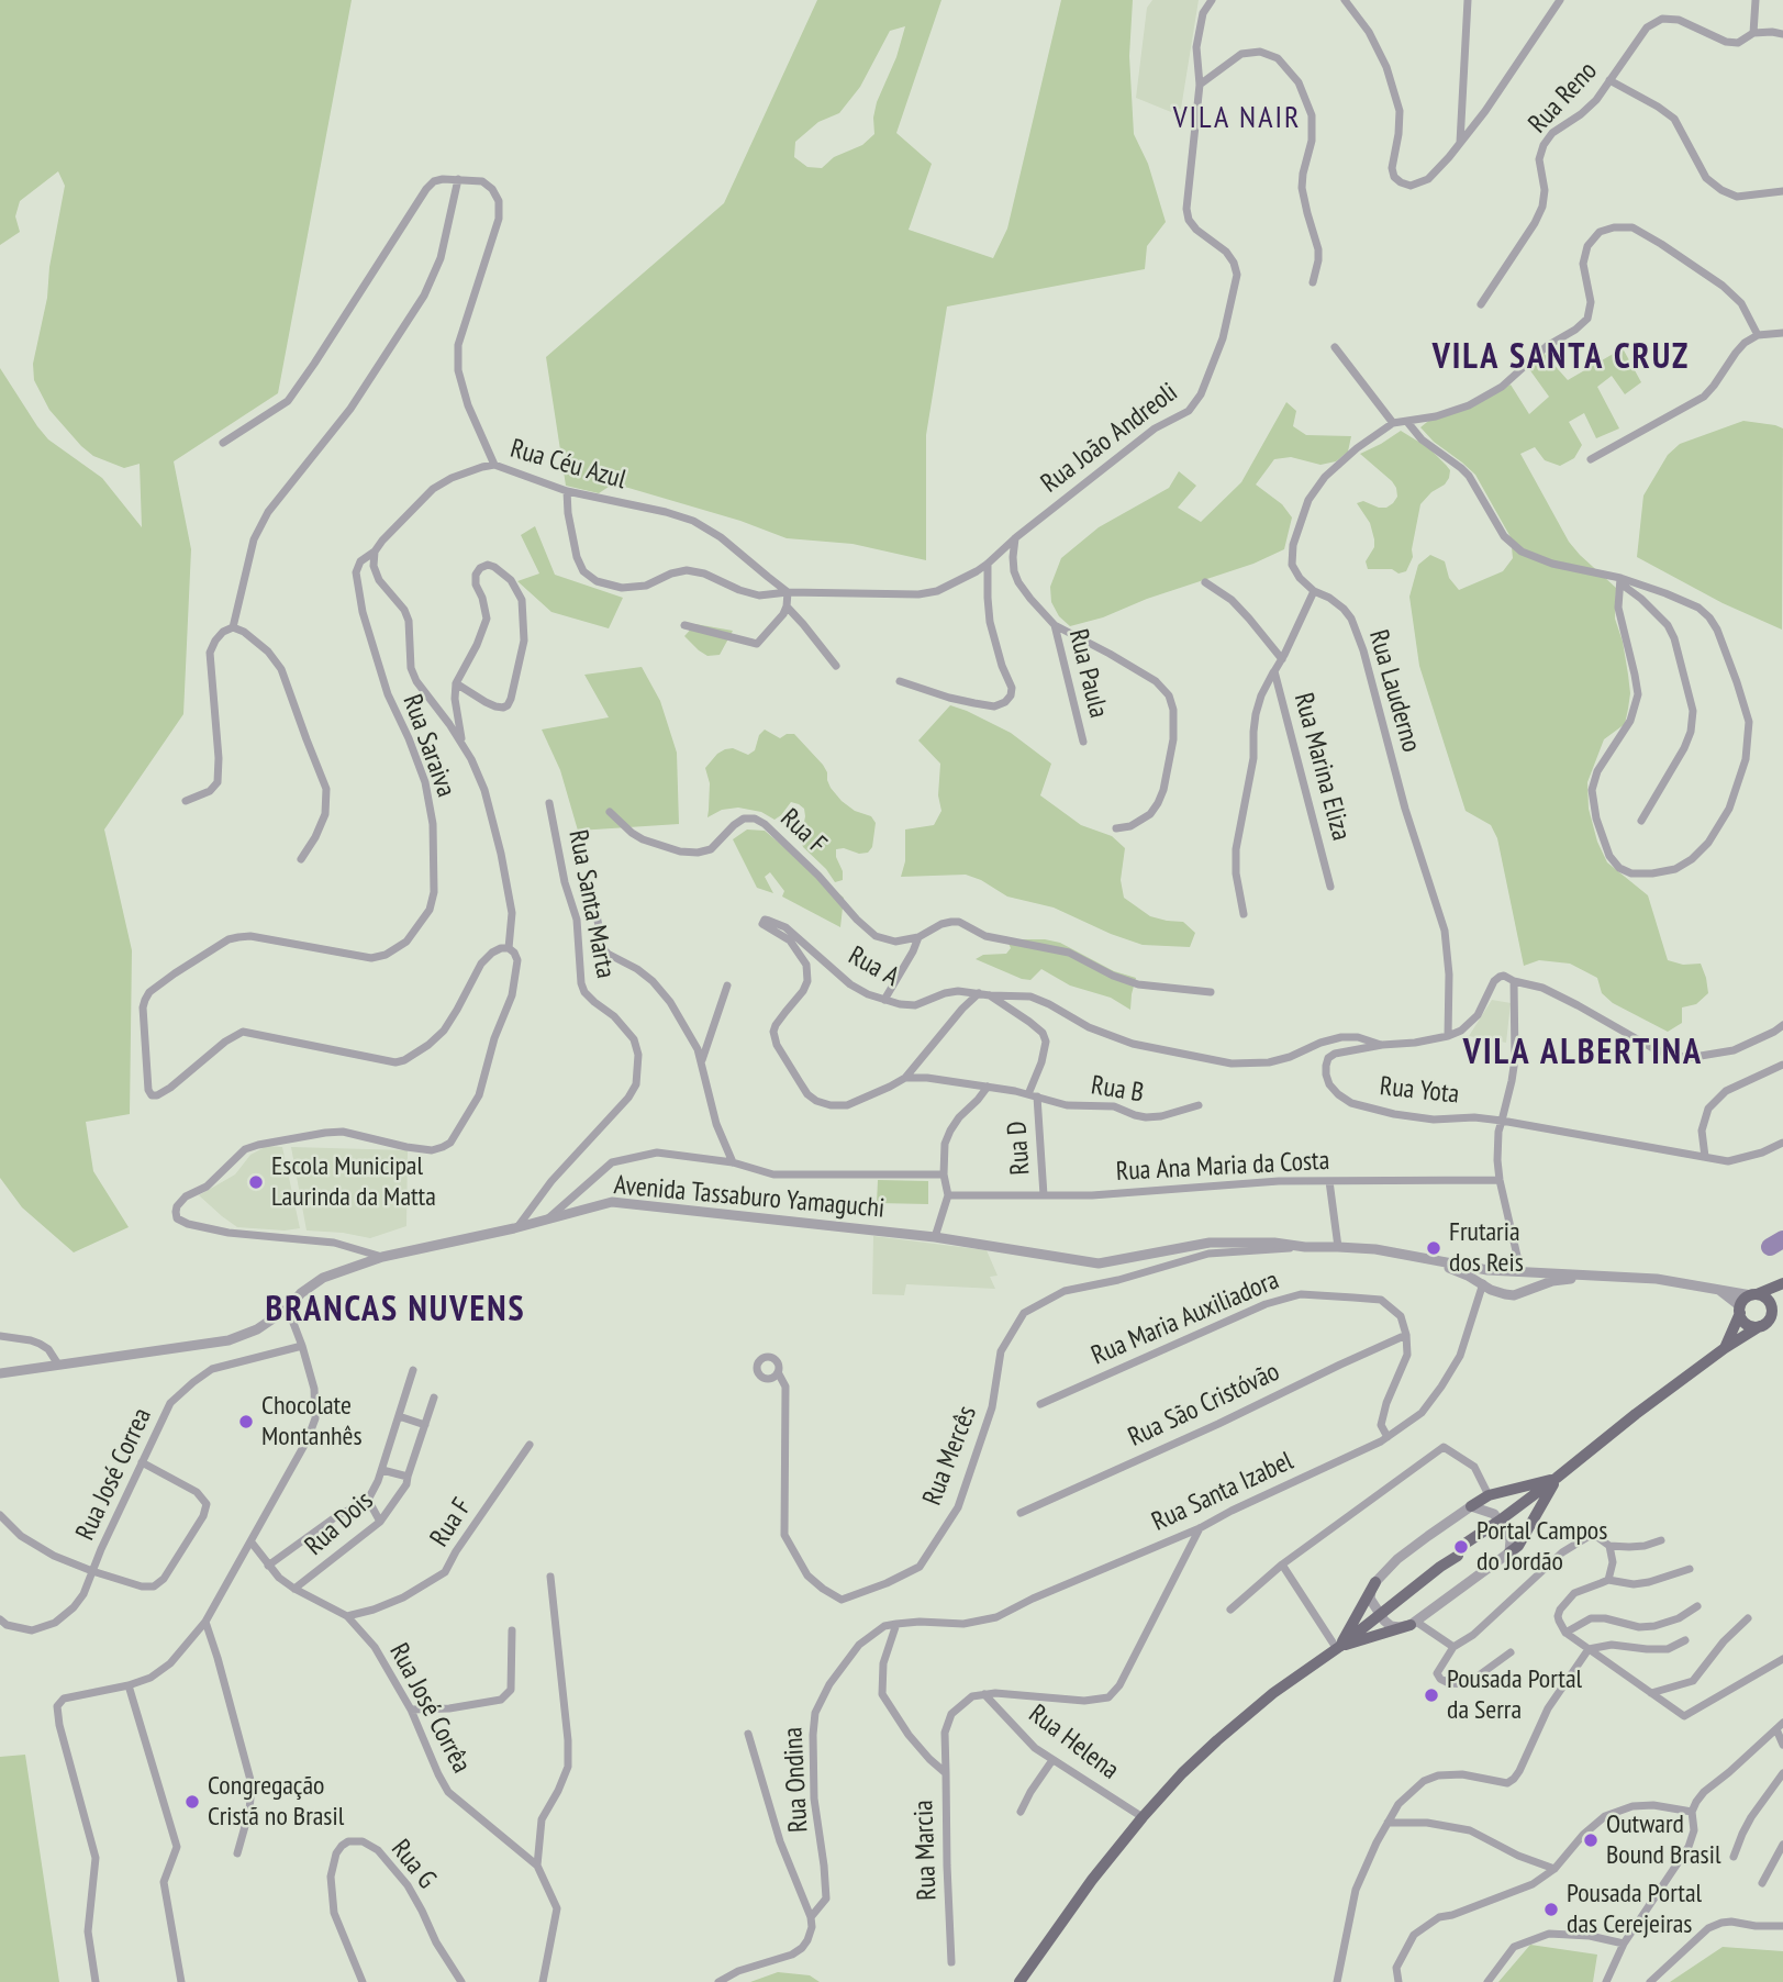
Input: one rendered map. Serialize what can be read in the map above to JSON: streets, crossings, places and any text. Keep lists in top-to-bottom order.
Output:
{
  "streets": {
    "street": [
      "Rua Reno",
      "Rua João Andreoli",
      "Rua Céu Azul",
      "Rua Paula",
      "Rua Lauderno",
      "Rua Saraiva",
      "Rua Marina Eliza",
      "Rua F",
      "Rua Santa Marta",
      "Rua A",
      "Rua B",
      "Rua Yota",
      "Rua D",
      "Rua Ana Maria da Costa",
      "Avenida Tassaburo Yamaguchi",
      "Rua Maria Auxiliadora",
      "Rua São Cristóvão",
      "Rua Mercês",
      "Rua José Correa",
      "Rua Santa Izabel",
      "Rua Dois",
      "Rua José Corrêa",
      "Rua Helena",
      "Rua Ondina",
      "Rua Marcia",
      "Rua G"
    ]
  },
  "crossings": [
    ["Rua João Andreoli", "Rua Céu Azul"],
    ["Rua João Andreoli", "Rua Paula"],
    ["Rua Céu Azul", "Rua Saraiva"],
    ["Rua Lauderno", "Rua Marina Eliza"],
    ["Rua F", "Rua José Corrêa"],
    ["Rua Santa Marta", "Avenida Tassaburo Yamaguchi"],
    ["Rua A", "Rua B"],
    ["Rua A", "Rua D"],
    ["Rua B", "Rua D"],
    ["Rua D", "Rua Ana Maria da Costa"],
    ["Avenida Tassaburo Yamaguchi", "Rua Mercês"],
    ["Rua Maria Auxiliadora", "Rua São Cristóvão"],
    ["Rua Santa Izabel", "Rua Ondina"],
    ["Rua Santa Izabel", "Rua Marcia"],
    ["Rua Dois", "Rua José Corrêa"],
    ["Rua Ondina", "Rua Marcia"]
  ],
  "districts": [
    "VILA NAIR",
    "VILA SANTA CRUZ",
    "VILA ALBERTINA",
    "BRANCAS NUVENS"
  ],
  "places": [
    "Escola Municipal Laurinda da Matta",
    "Frutaria dos Reis",
    "Chocolate Montanhês",
    "Portal Campos do Jordão",
    "Pousada Portal da Serra",
    "Congregação Cristã no Brasil",
    "Outward Bound Brasil",
    "Pousada Portal das Cerejeiras"
  ]
}
